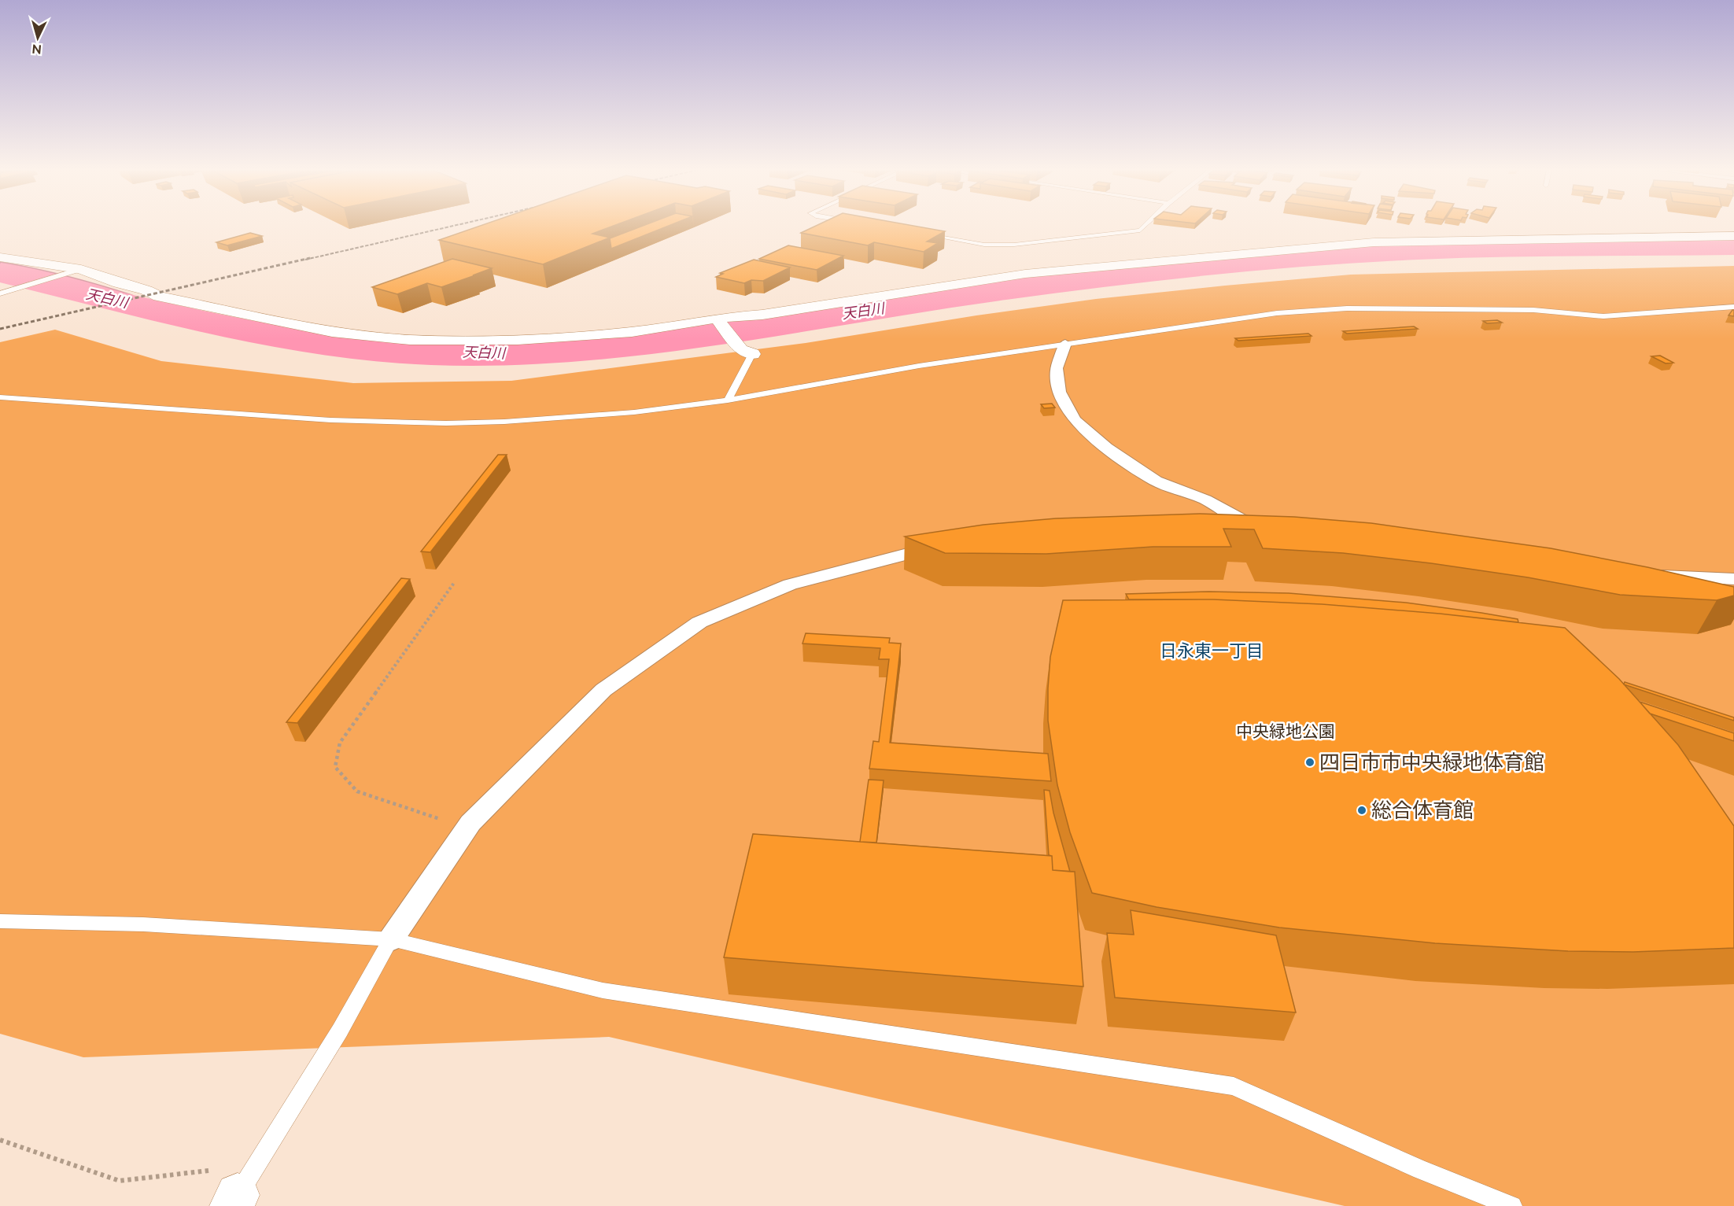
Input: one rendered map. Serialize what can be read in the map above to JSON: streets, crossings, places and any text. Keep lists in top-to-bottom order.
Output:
{
  "districts": ["日永東一丁目"],
  "water": ["天白川"],
  "parks": ["中央緑地公園"],
  "places": ["四日市市中央緑地体育館", "総合体育館"],
  "north": "bottom"
}
